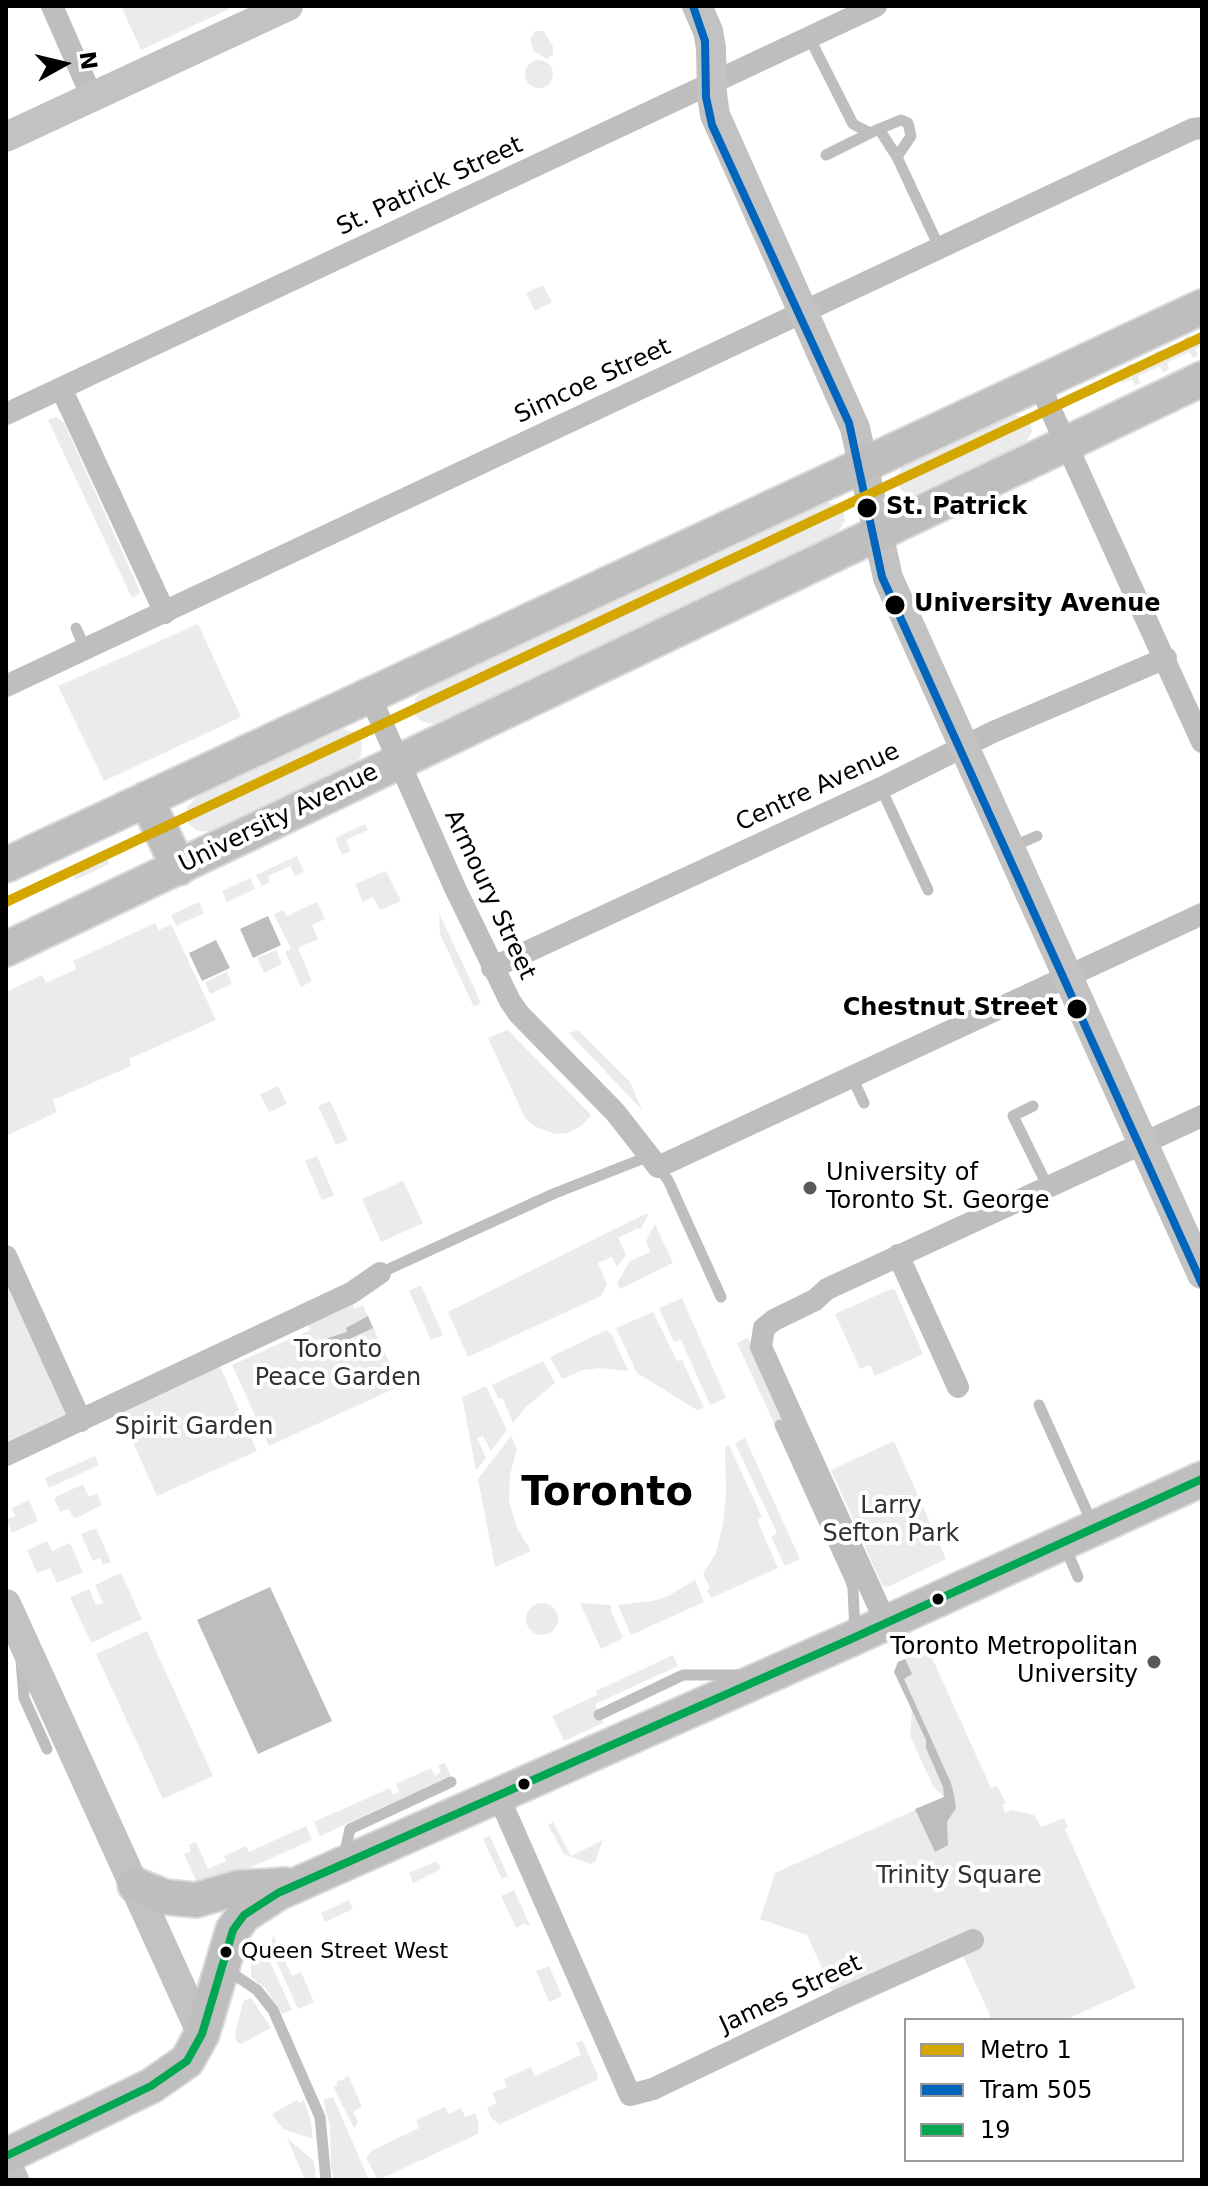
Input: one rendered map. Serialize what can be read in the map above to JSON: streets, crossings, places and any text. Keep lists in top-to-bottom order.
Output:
{
  "streets": {
    "main road": ["University Avenue"],
    "street": [
      "St. Patrick Street",
      "Simcoe Street",
      "Centre Avenue",
      "Armoury Street",
      "James Street"
    ]
  },
  "crossings": [
    ["Centre Avenue", "Armoury Street"],
    ["University Avenue", "Armoury Street"]
  ],
  "districts": ["Toronto"],
  "parks": [
    "Toronto Peace Garden",
    "Spirit Garden",
    "Larry Sefton Park",
    "Trinity Square"
  ],
  "places": [
    "St. Patrick",
    "University Avenue",
    "Chestnut Street",
    "University of Toronto St. George",
    "Toronto Metropolitan University",
    "Queen Street West"
  ],
  "lines": ["tram line 505", "metro line 1", "transit line 19"],
  "legend": ["Metro 1", "Tram 505", "19"],
  "north": "right"
}
